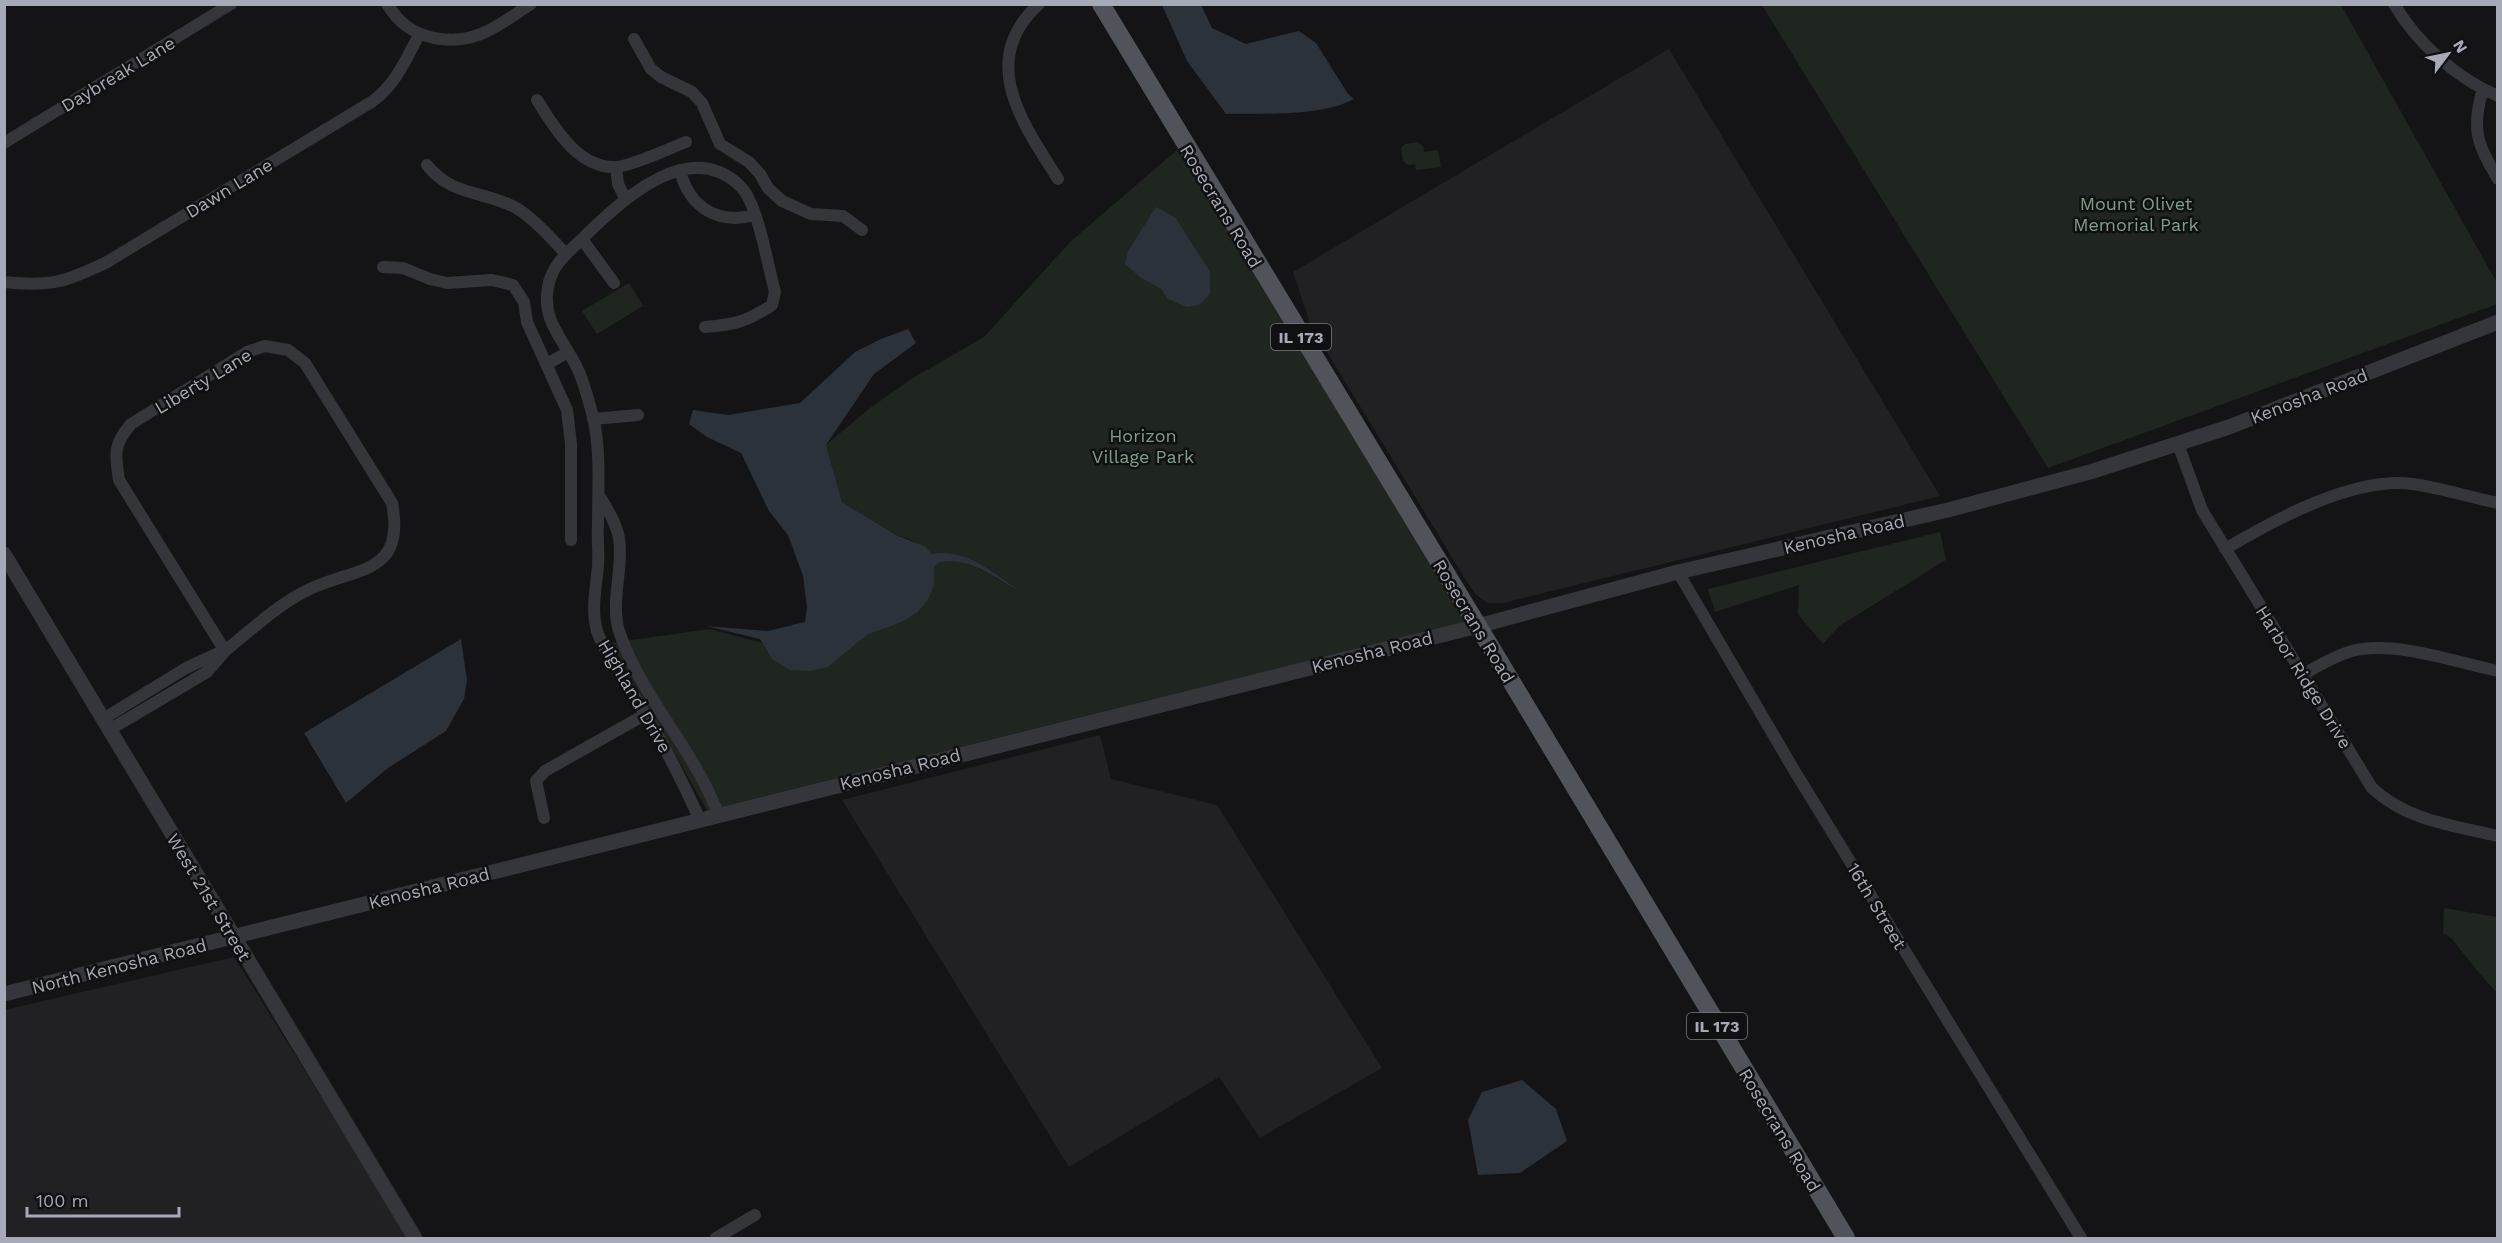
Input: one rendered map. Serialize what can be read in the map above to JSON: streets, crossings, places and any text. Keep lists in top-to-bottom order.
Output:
{
  "streets": {
    "main road": ["Rosecrans Road", "IL 173"],
    "street": [
      "Daybreak Lane",
      "Dawn Lane",
      "Liberty Lane",
      "Kenosha Road",
      "Harbor Ridge Drive",
      "Highland Drive",
      "West 21st Street",
      "16th Street",
      "North Kenosha Road"
    ]
  },
  "crossings": [
    ["Rosecrans Road", "Kenosha Road"],
    ["Liberty Lane", "West 21st Street"],
    ["Kenosha Road", "Harbor Ridge Drive"],
    ["Kenosha Road", "Highland Drive"],
    ["Kenosha Road", "West 21st Street"],
    ["Kenosha Road", "16th Street"],
    ["Kenosha Road", "North Kenosha Road"],
    ["West 21st Street", "North Kenosha Road"]
  ],
  "parks": ["Mount Olivet Memorial Park", "Horizon Village Park"],
  "scale_bar": "100 m",
  "north": "top right"
}
